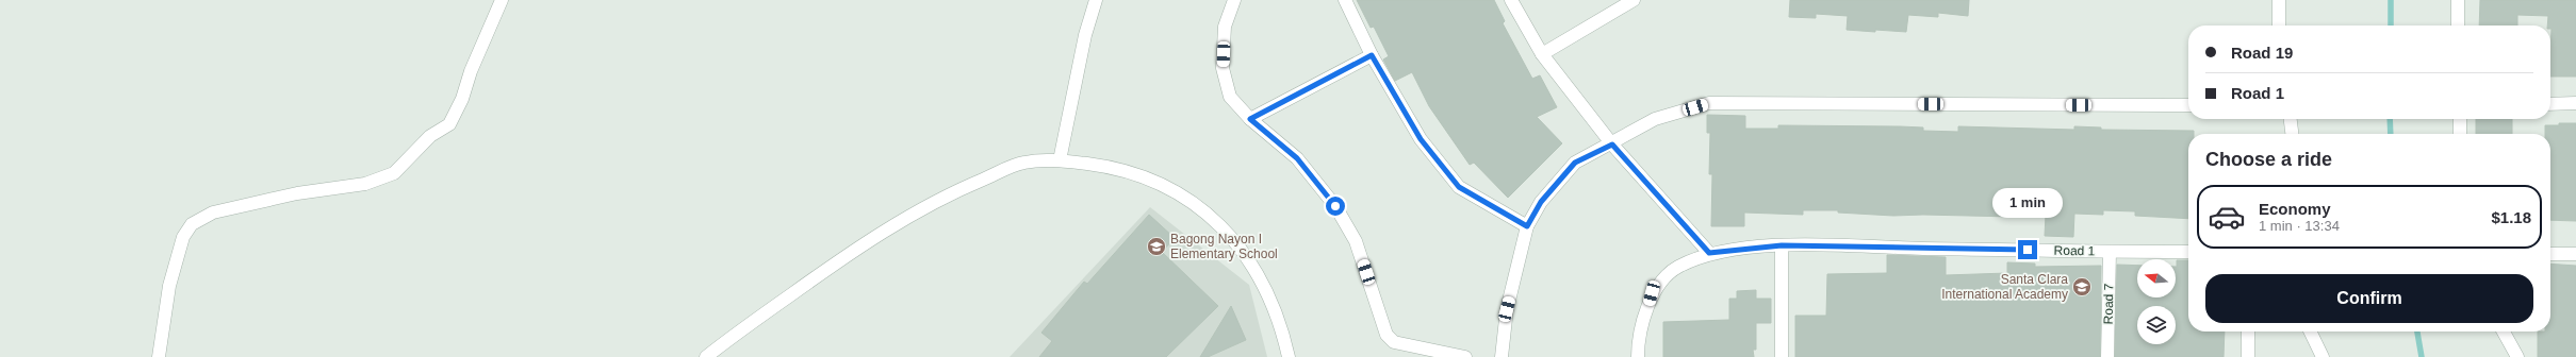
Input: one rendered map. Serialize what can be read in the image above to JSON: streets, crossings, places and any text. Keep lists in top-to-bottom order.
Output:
{
  "streets": {
    "street": ["Road 1", "Road 7"]
  },
  "crossings": [
    ["Road 1", "Road 7"]
  ],
  "places": {
    "school or university": ["Bagong Nayon I Elementary School", "Santa Clara International Academy"]
  },
  "north": "left",
  "page": {
    "banner": ["Road 19", "Road 1"],
    "heading": "Choose a ride",
    "list": [
      {
        "name": "Economy",
        "note": "1 min · 13:34",
        "value": "$1.18"
      }
    ],
    "bubble": "1 min",
    "buttons": "Confirm"
  }
}
